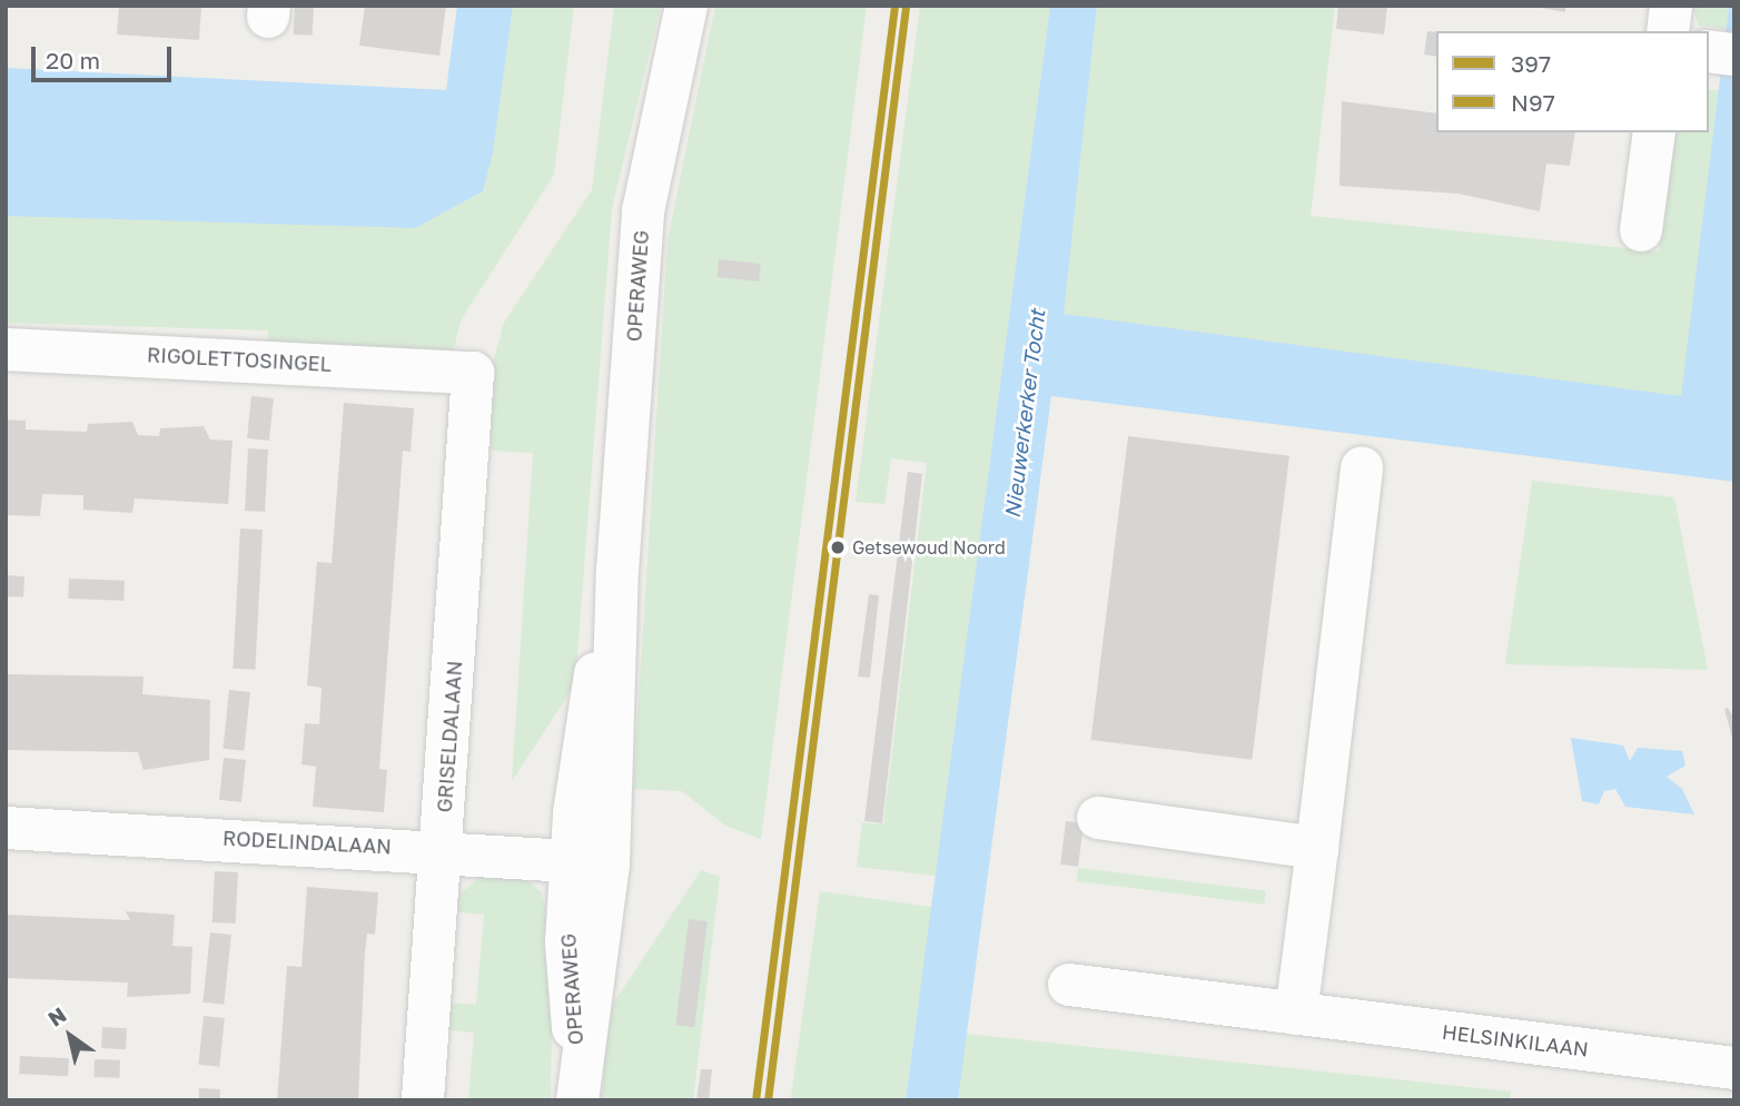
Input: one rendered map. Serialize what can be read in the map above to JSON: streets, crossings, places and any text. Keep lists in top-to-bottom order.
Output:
{
  "streets": {
    "street": [
      "OPERAWEG",
      "RIGOLETTOSINGEL",
      "GRISELDALAAN",
      "RODELINDALAAN",
      "HELSINKILAAN"
    ]
  },
  "crossings": [
    ["OPERAWEG", "RODELINDALAAN"],
    ["RIGOLETTOSINGEL", "GRISELDALAAN"],
    ["GRISELDALAAN", "RODELINDALAAN"]
  ],
  "water": ["Nieuwerkerker Tocht"],
  "places": ["Getsewoud Noord"],
  "lines": ["transit line 397", "transit line N97"],
  "legend": ["397", "N97"],
  "scale_bar": "20 m",
  "north": "top left"
}
